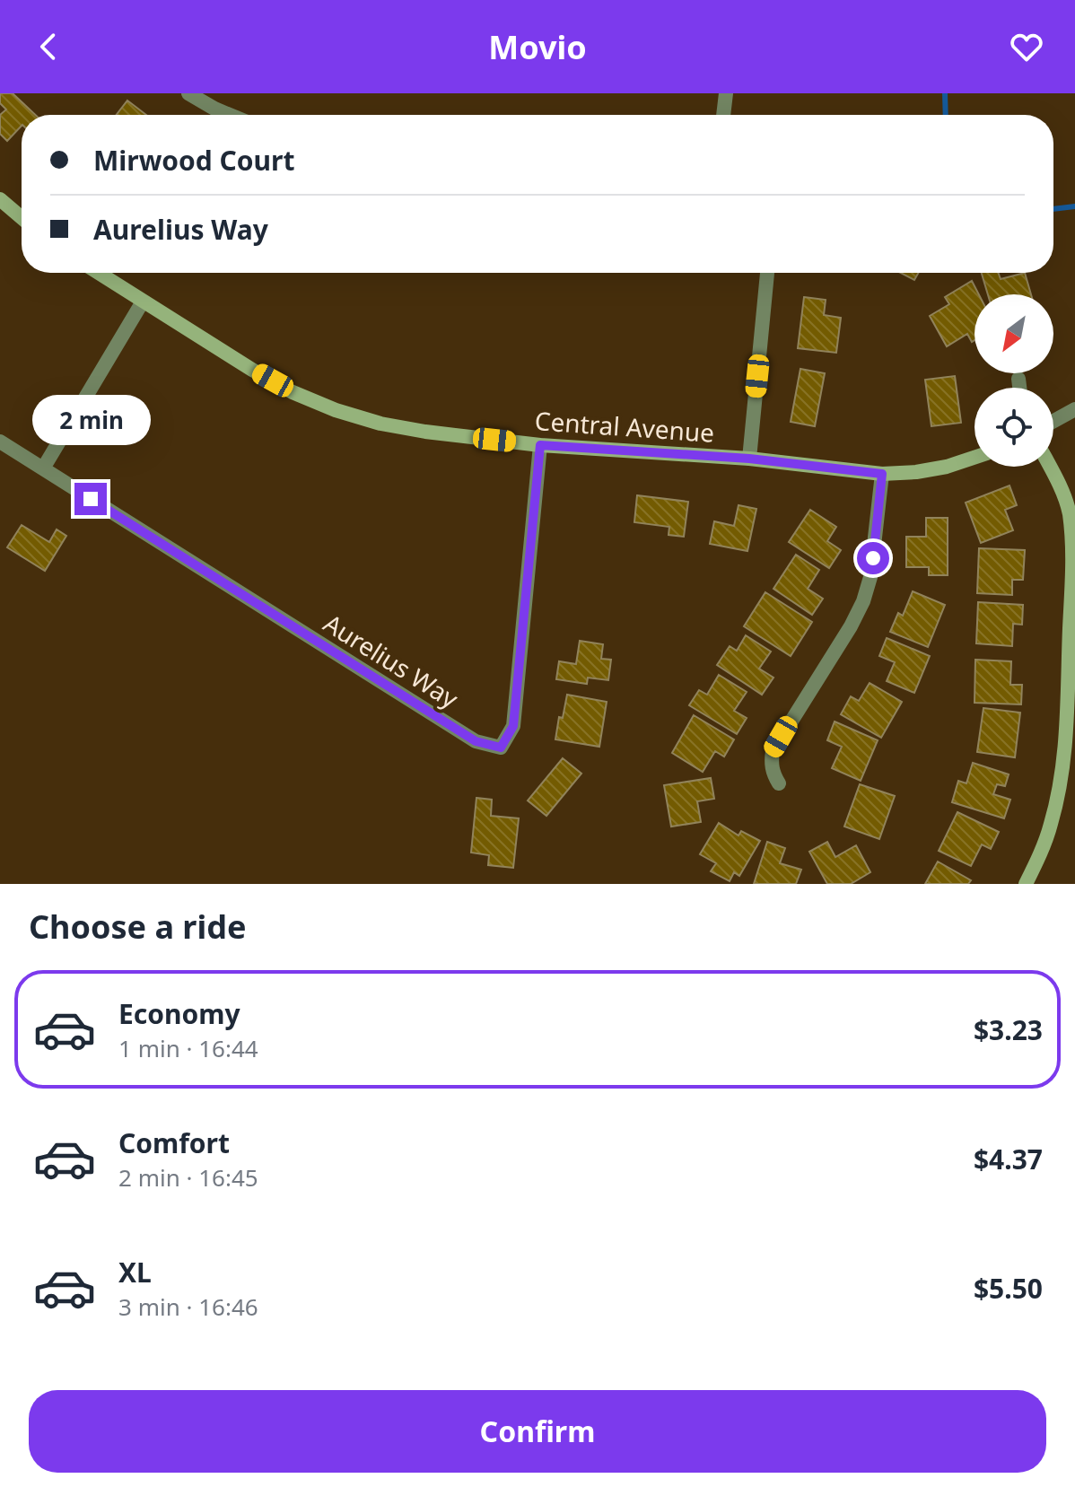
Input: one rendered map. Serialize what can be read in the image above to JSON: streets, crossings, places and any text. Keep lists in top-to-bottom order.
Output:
{
  "streets": {
    "street": ["Central Avenue", "Aurelius Way"]
  },
  "crossings": [
    ["Central Avenue", "Aurelius Way"]
  ],
  "north": "bottom left",
  "page": {
    "header": "Movio",
    "banner": ["Mirwood Court", "Aurelius Way"],
    "bubble": "2 min",
    "heading": "Choose a ride",
    "list": [
      {
        "name": "Economy",
        "note": "1 min · 16:44",
        "value": "$3.23"
      },
      {
        "name": "Comfort",
        "note": "2 min · 16:45",
        "value": "$4.37"
      },
      {
        "name": "XL",
        "note": "3 min · 16:46",
        "value": "$5.50"
      }
    ],
    "buttons": "Confirm"
  }
}
